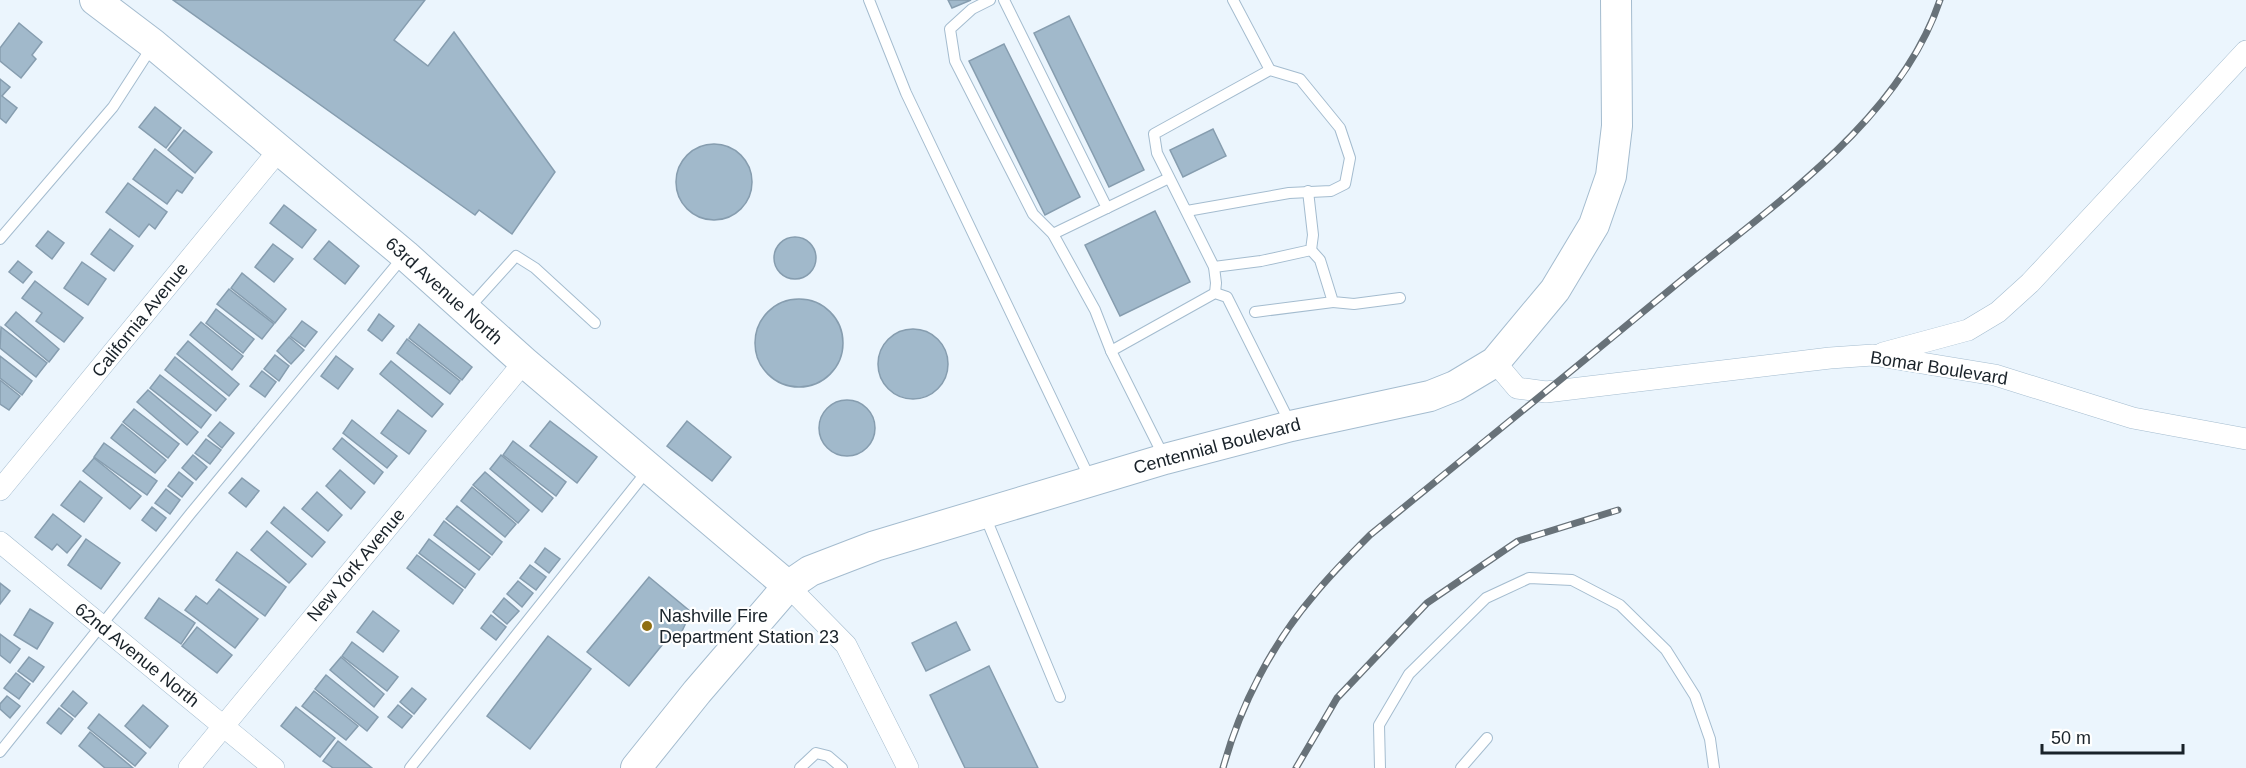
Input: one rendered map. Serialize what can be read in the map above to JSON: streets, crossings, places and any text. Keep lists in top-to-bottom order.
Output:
{
  "streets": {
    "main road": ["63rd Avenue North", "Centennial Boulevard"],
    "street": [
      "California Avenue",
      "Bomar Boulevard",
      "New York Avenue",
      "62nd Avenue North"
    ]
  },
  "crossings": [
    ["63rd Avenue North", "California Avenue"],
    ["63rd Avenue North", "Centennial Boulevard"],
    ["63rd Avenue North", "New York Avenue"],
    ["Bomar Boulevard", "Centennial Boulevard"],
    ["New York Avenue", "62nd Avenue North"]
  ],
  "places": ["Nashville Fire Department Station 23"],
  "scale_bar": "50 m"
}
